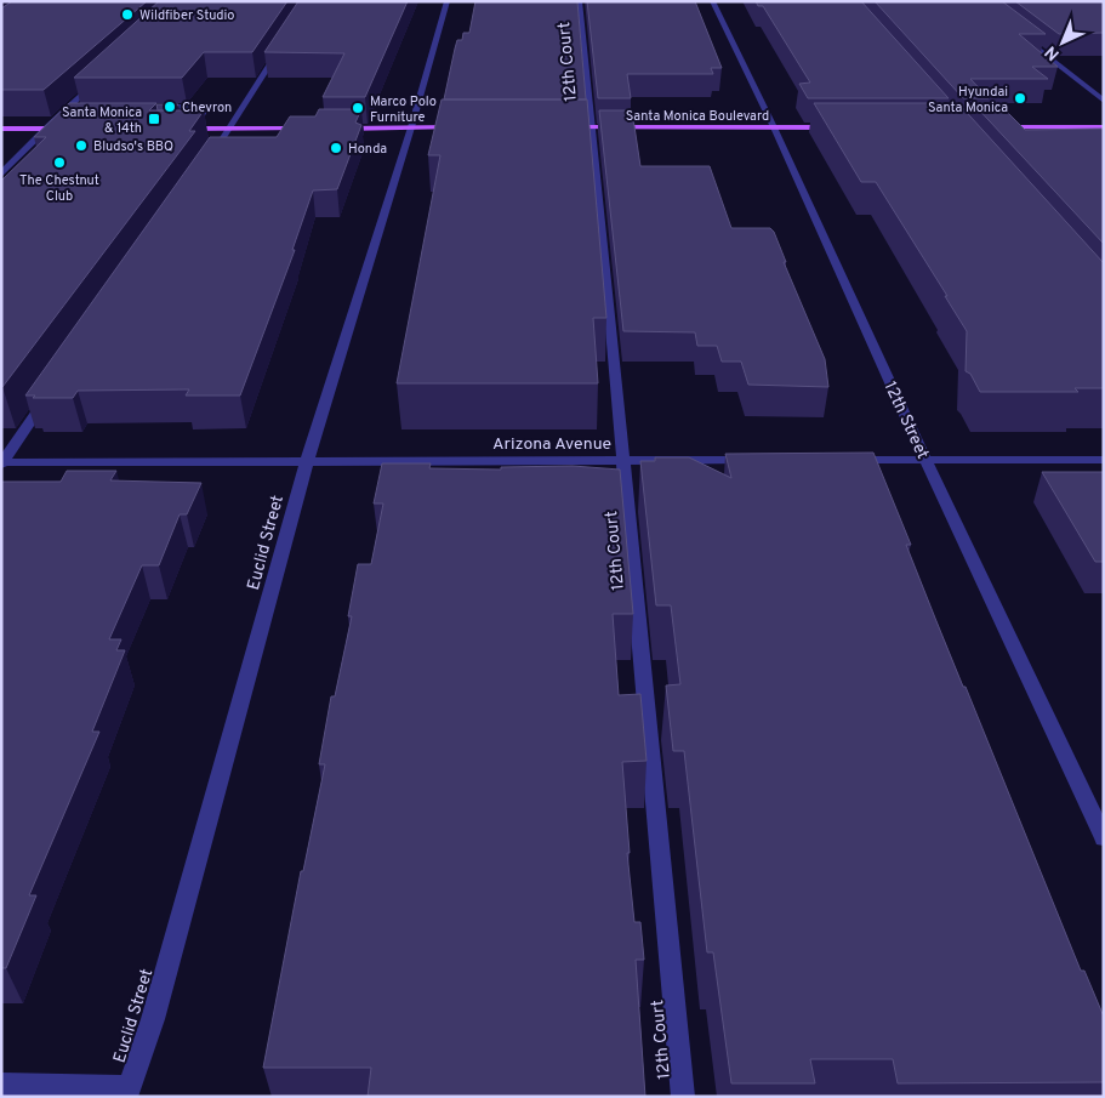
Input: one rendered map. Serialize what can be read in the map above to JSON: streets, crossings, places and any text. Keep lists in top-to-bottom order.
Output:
{
  "streets": {
    "main road": ["Santa Monica Boulevard"],
    "street": [
      "12th Court",
      "12th Street",
      "Arizona Avenue",
      "Euclid Street"
    ]
  },
  "crossings": [
    ["12th Court", "Santa Monica Boulevard"],
    ["12th Court", "Arizona Avenue"],
    ["Santa Monica Boulevard", "12th Street"],
    ["Arizona Avenue", "Euclid Street"]
  ],
  "places": {
    "other": [
      "Wildfiber Studio",
      "Hyundai Santa Monica",
      "Chevron",
      "Marco Polo Furniture",
      "Bludso's BBQ",
      "Honda",
      "The Chestnut Club"
    ],
    "transit": ["Santa Monica & 14th"]
  },
  "north": "bottom left"
}
